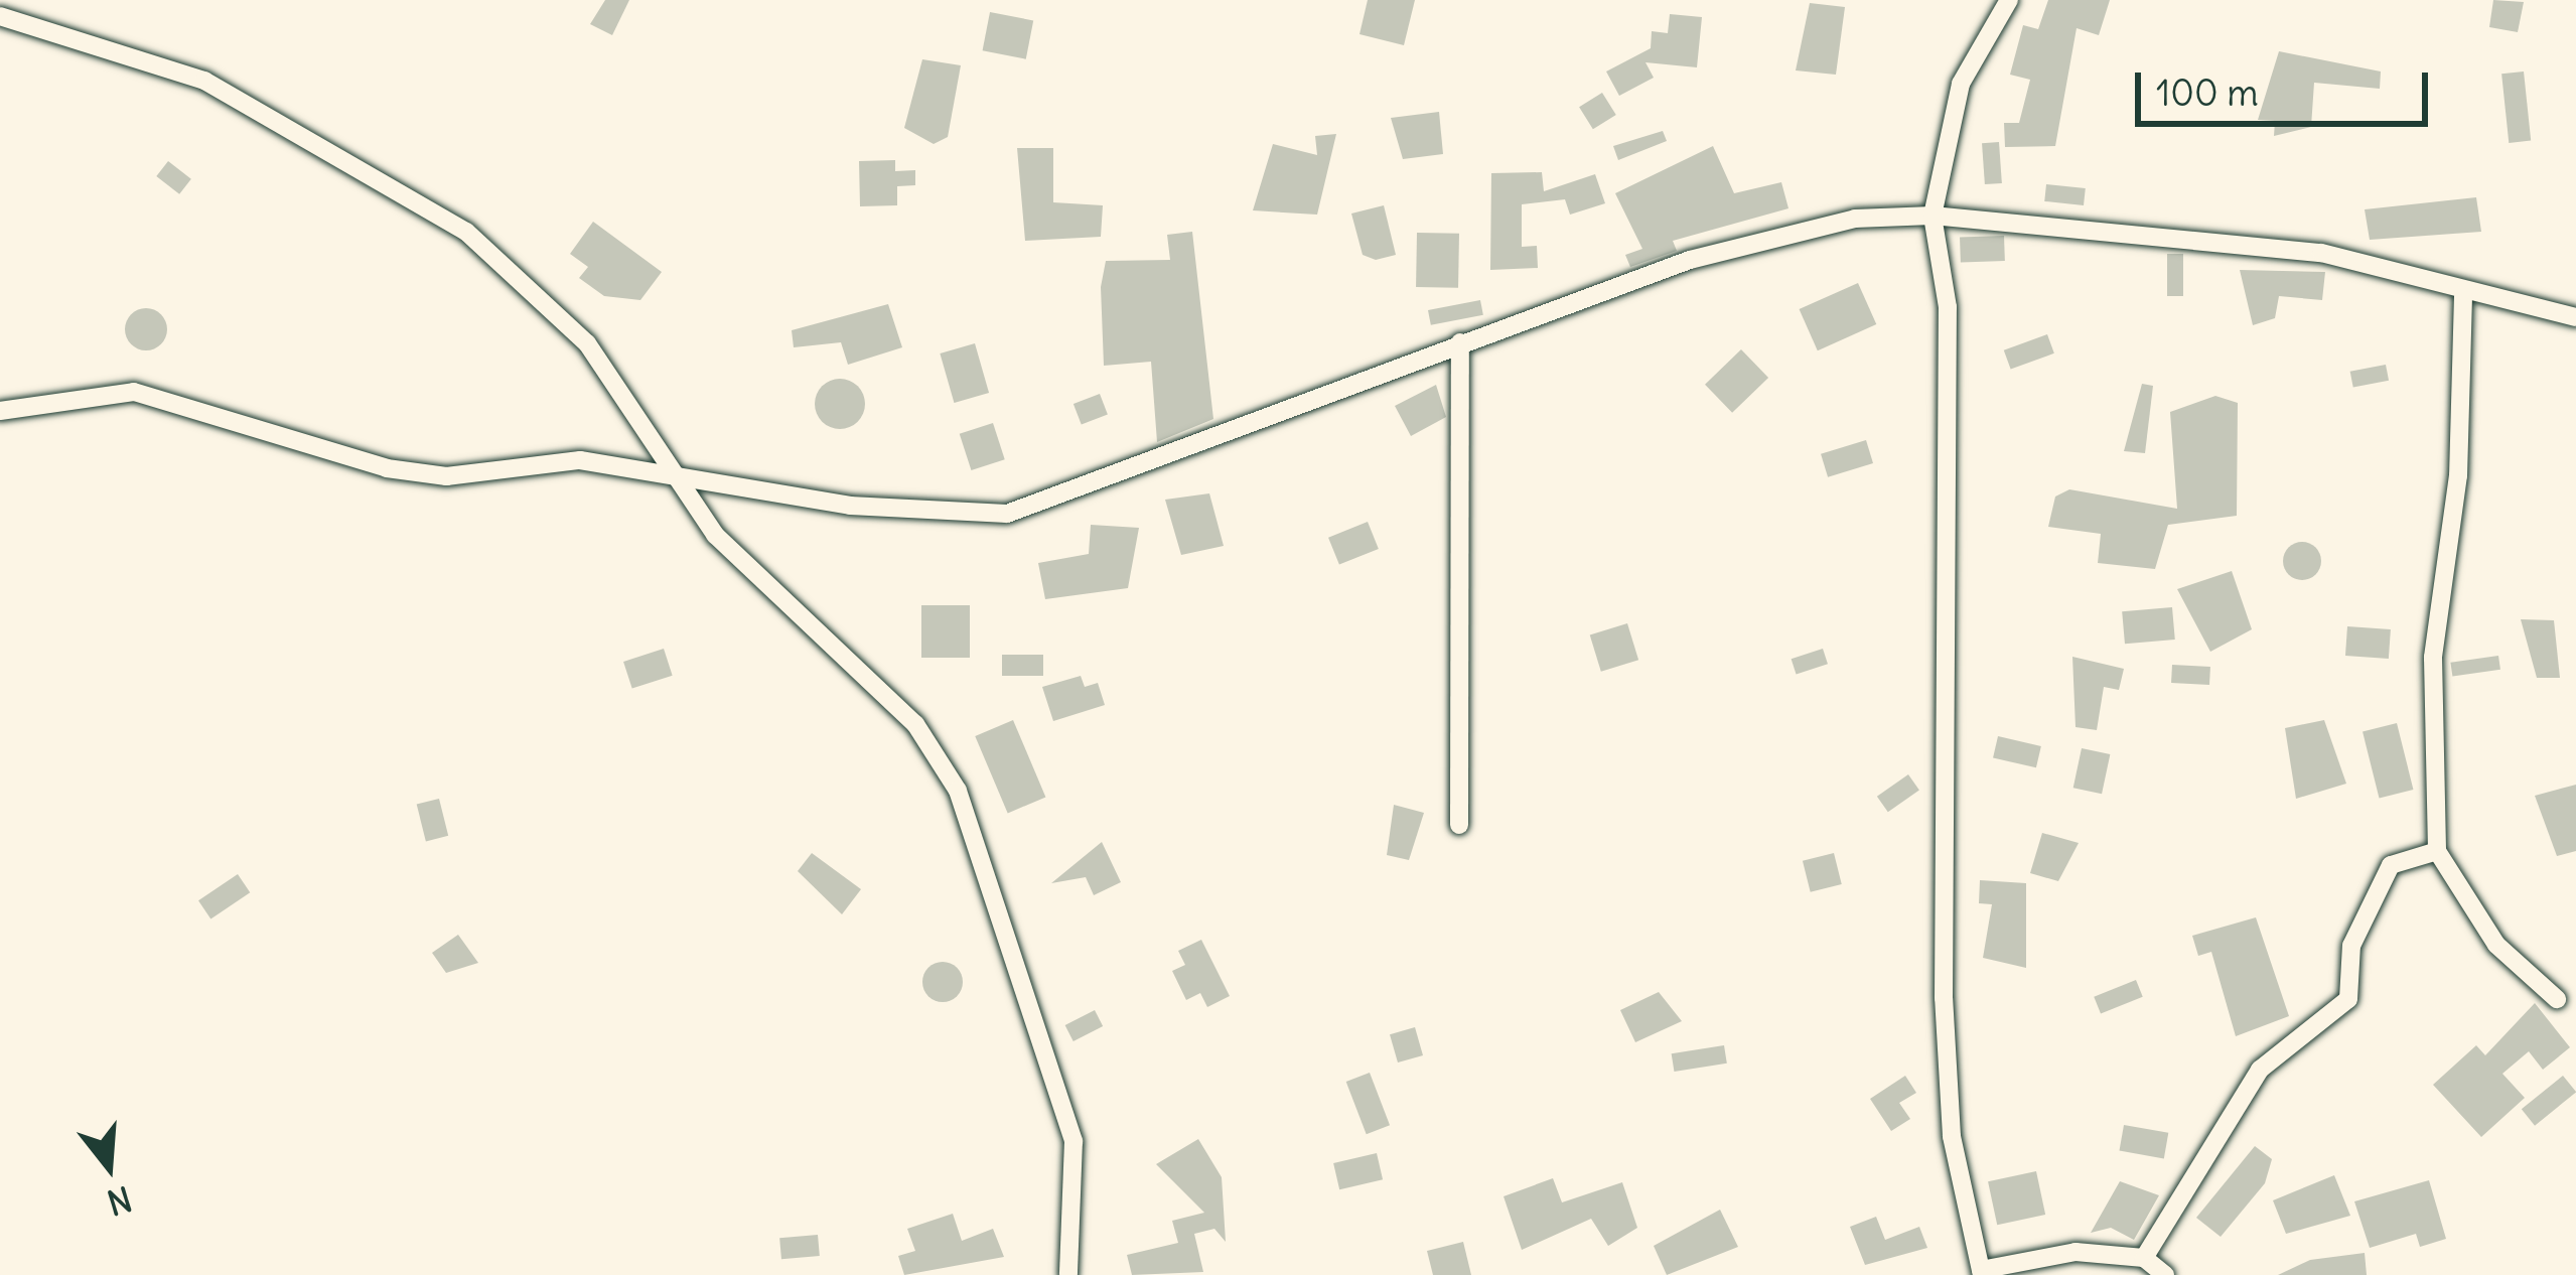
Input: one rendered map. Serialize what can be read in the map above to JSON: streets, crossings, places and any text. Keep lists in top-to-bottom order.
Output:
{
  "scale_bar": "100 m",
  "north": "bottom"
}
